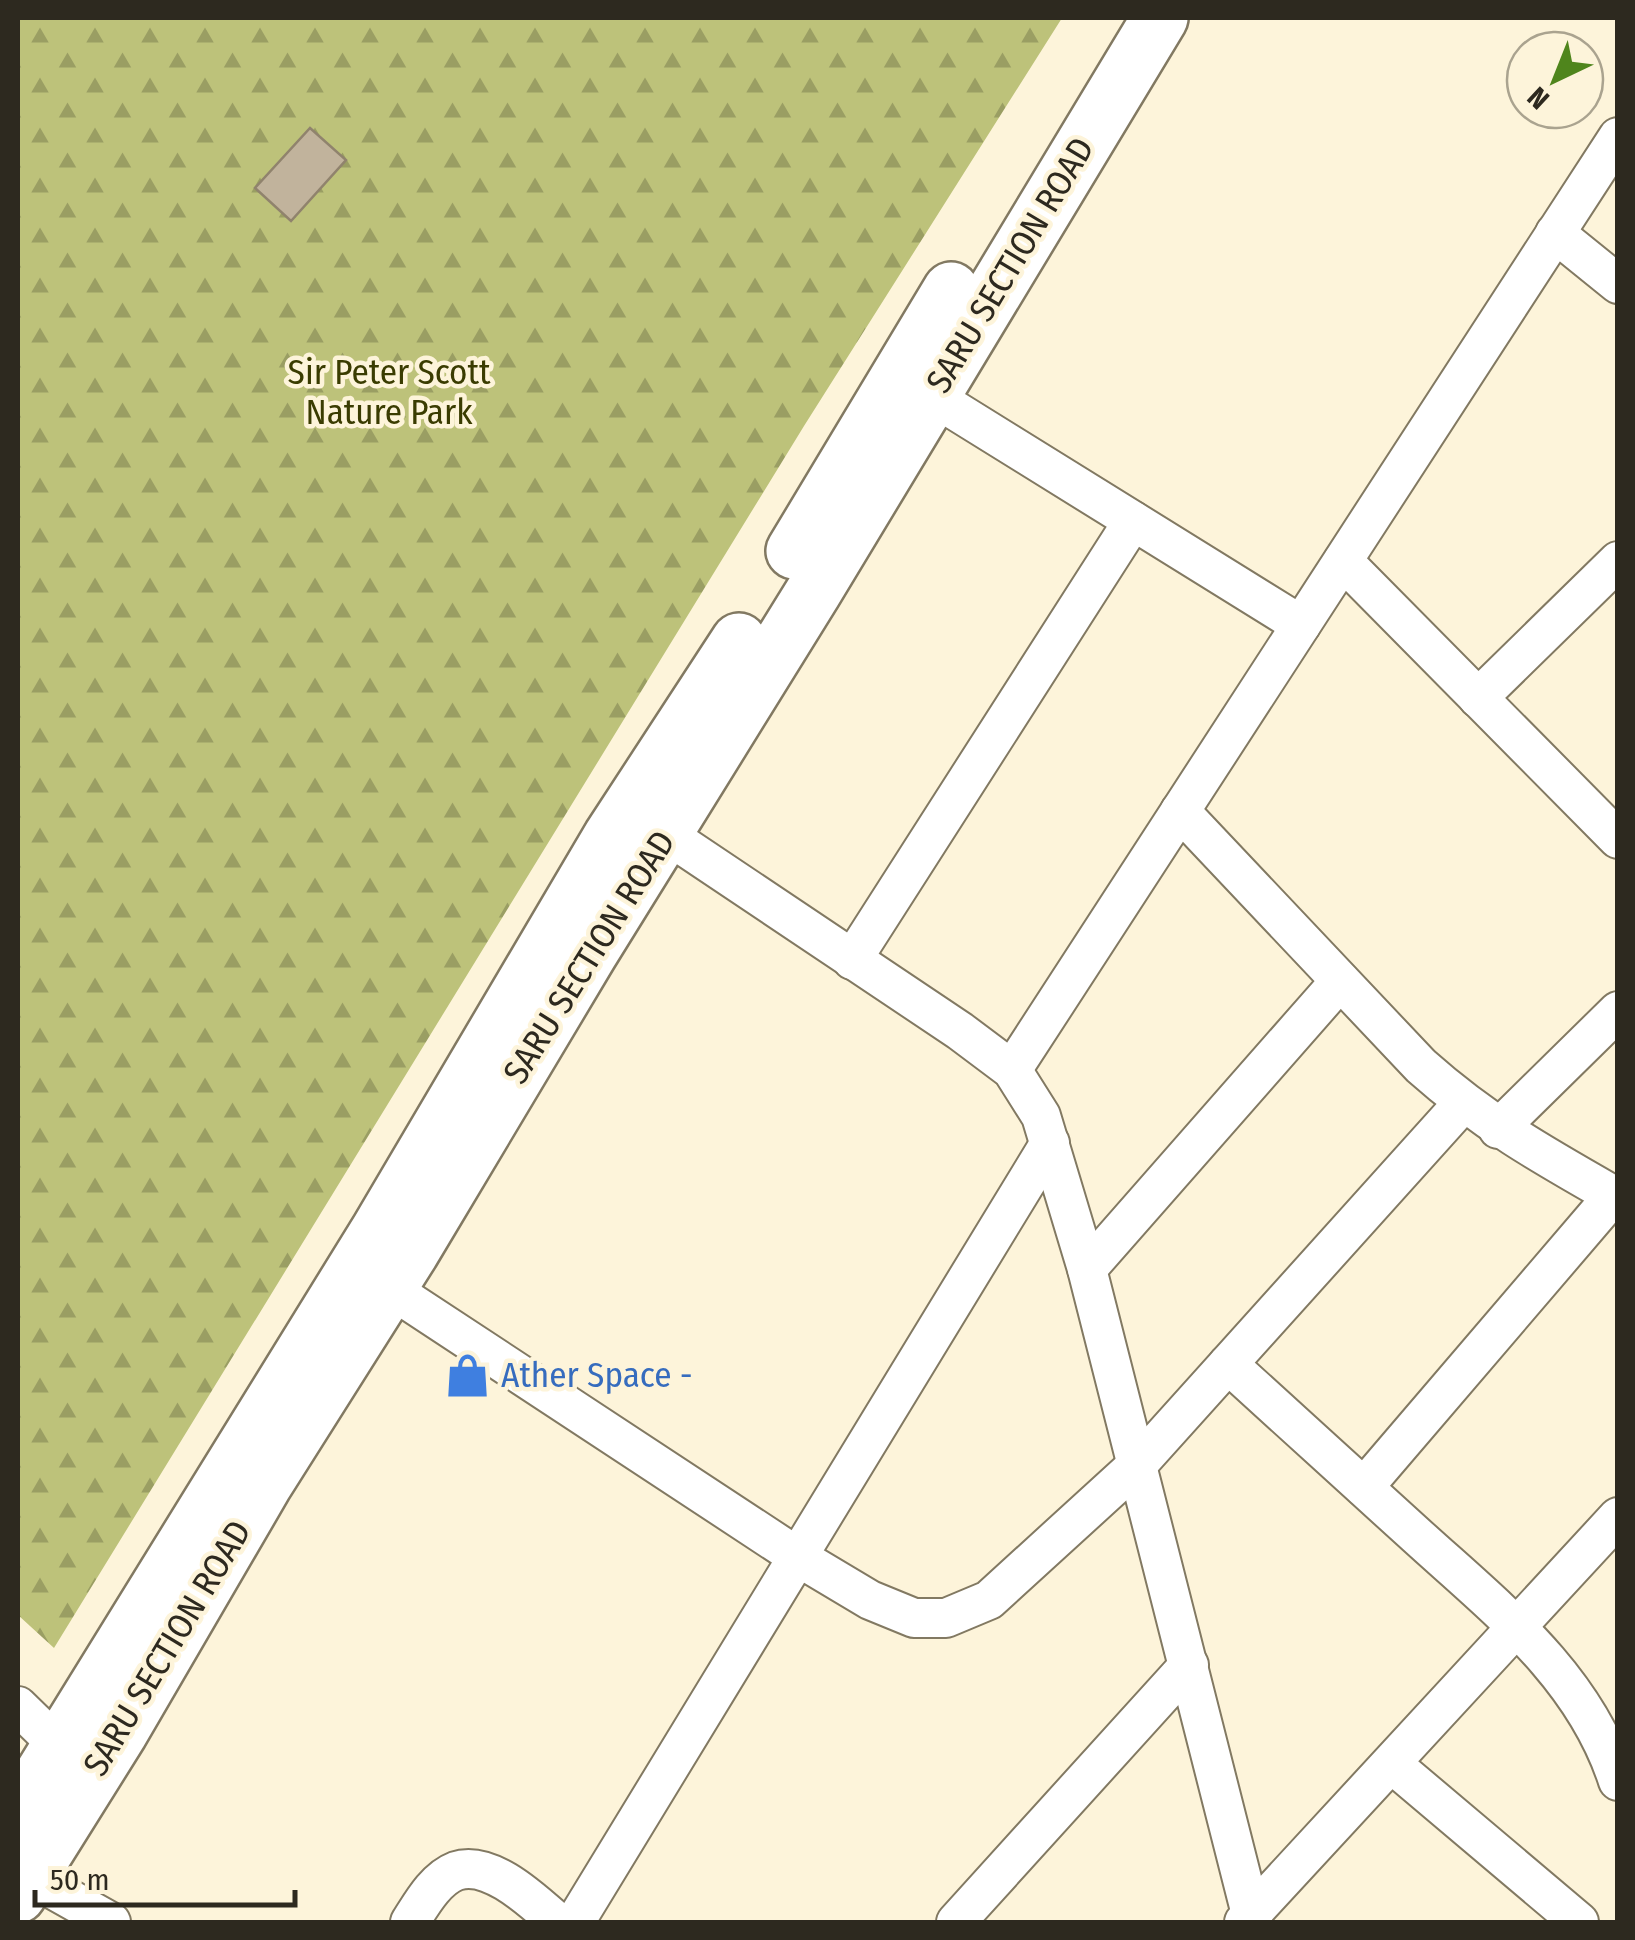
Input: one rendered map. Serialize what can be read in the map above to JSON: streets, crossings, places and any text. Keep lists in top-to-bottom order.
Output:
{
  "streets": {
    "street": ["SARU SECTION ROAD"]
  },
  "parks": ["Sir Peter Scott Nature Park"],
  "places": {
    "shop": ["Ather Space -"]
  },
  "scale_bar": "50 m",
  "north": "bottom left"
}
